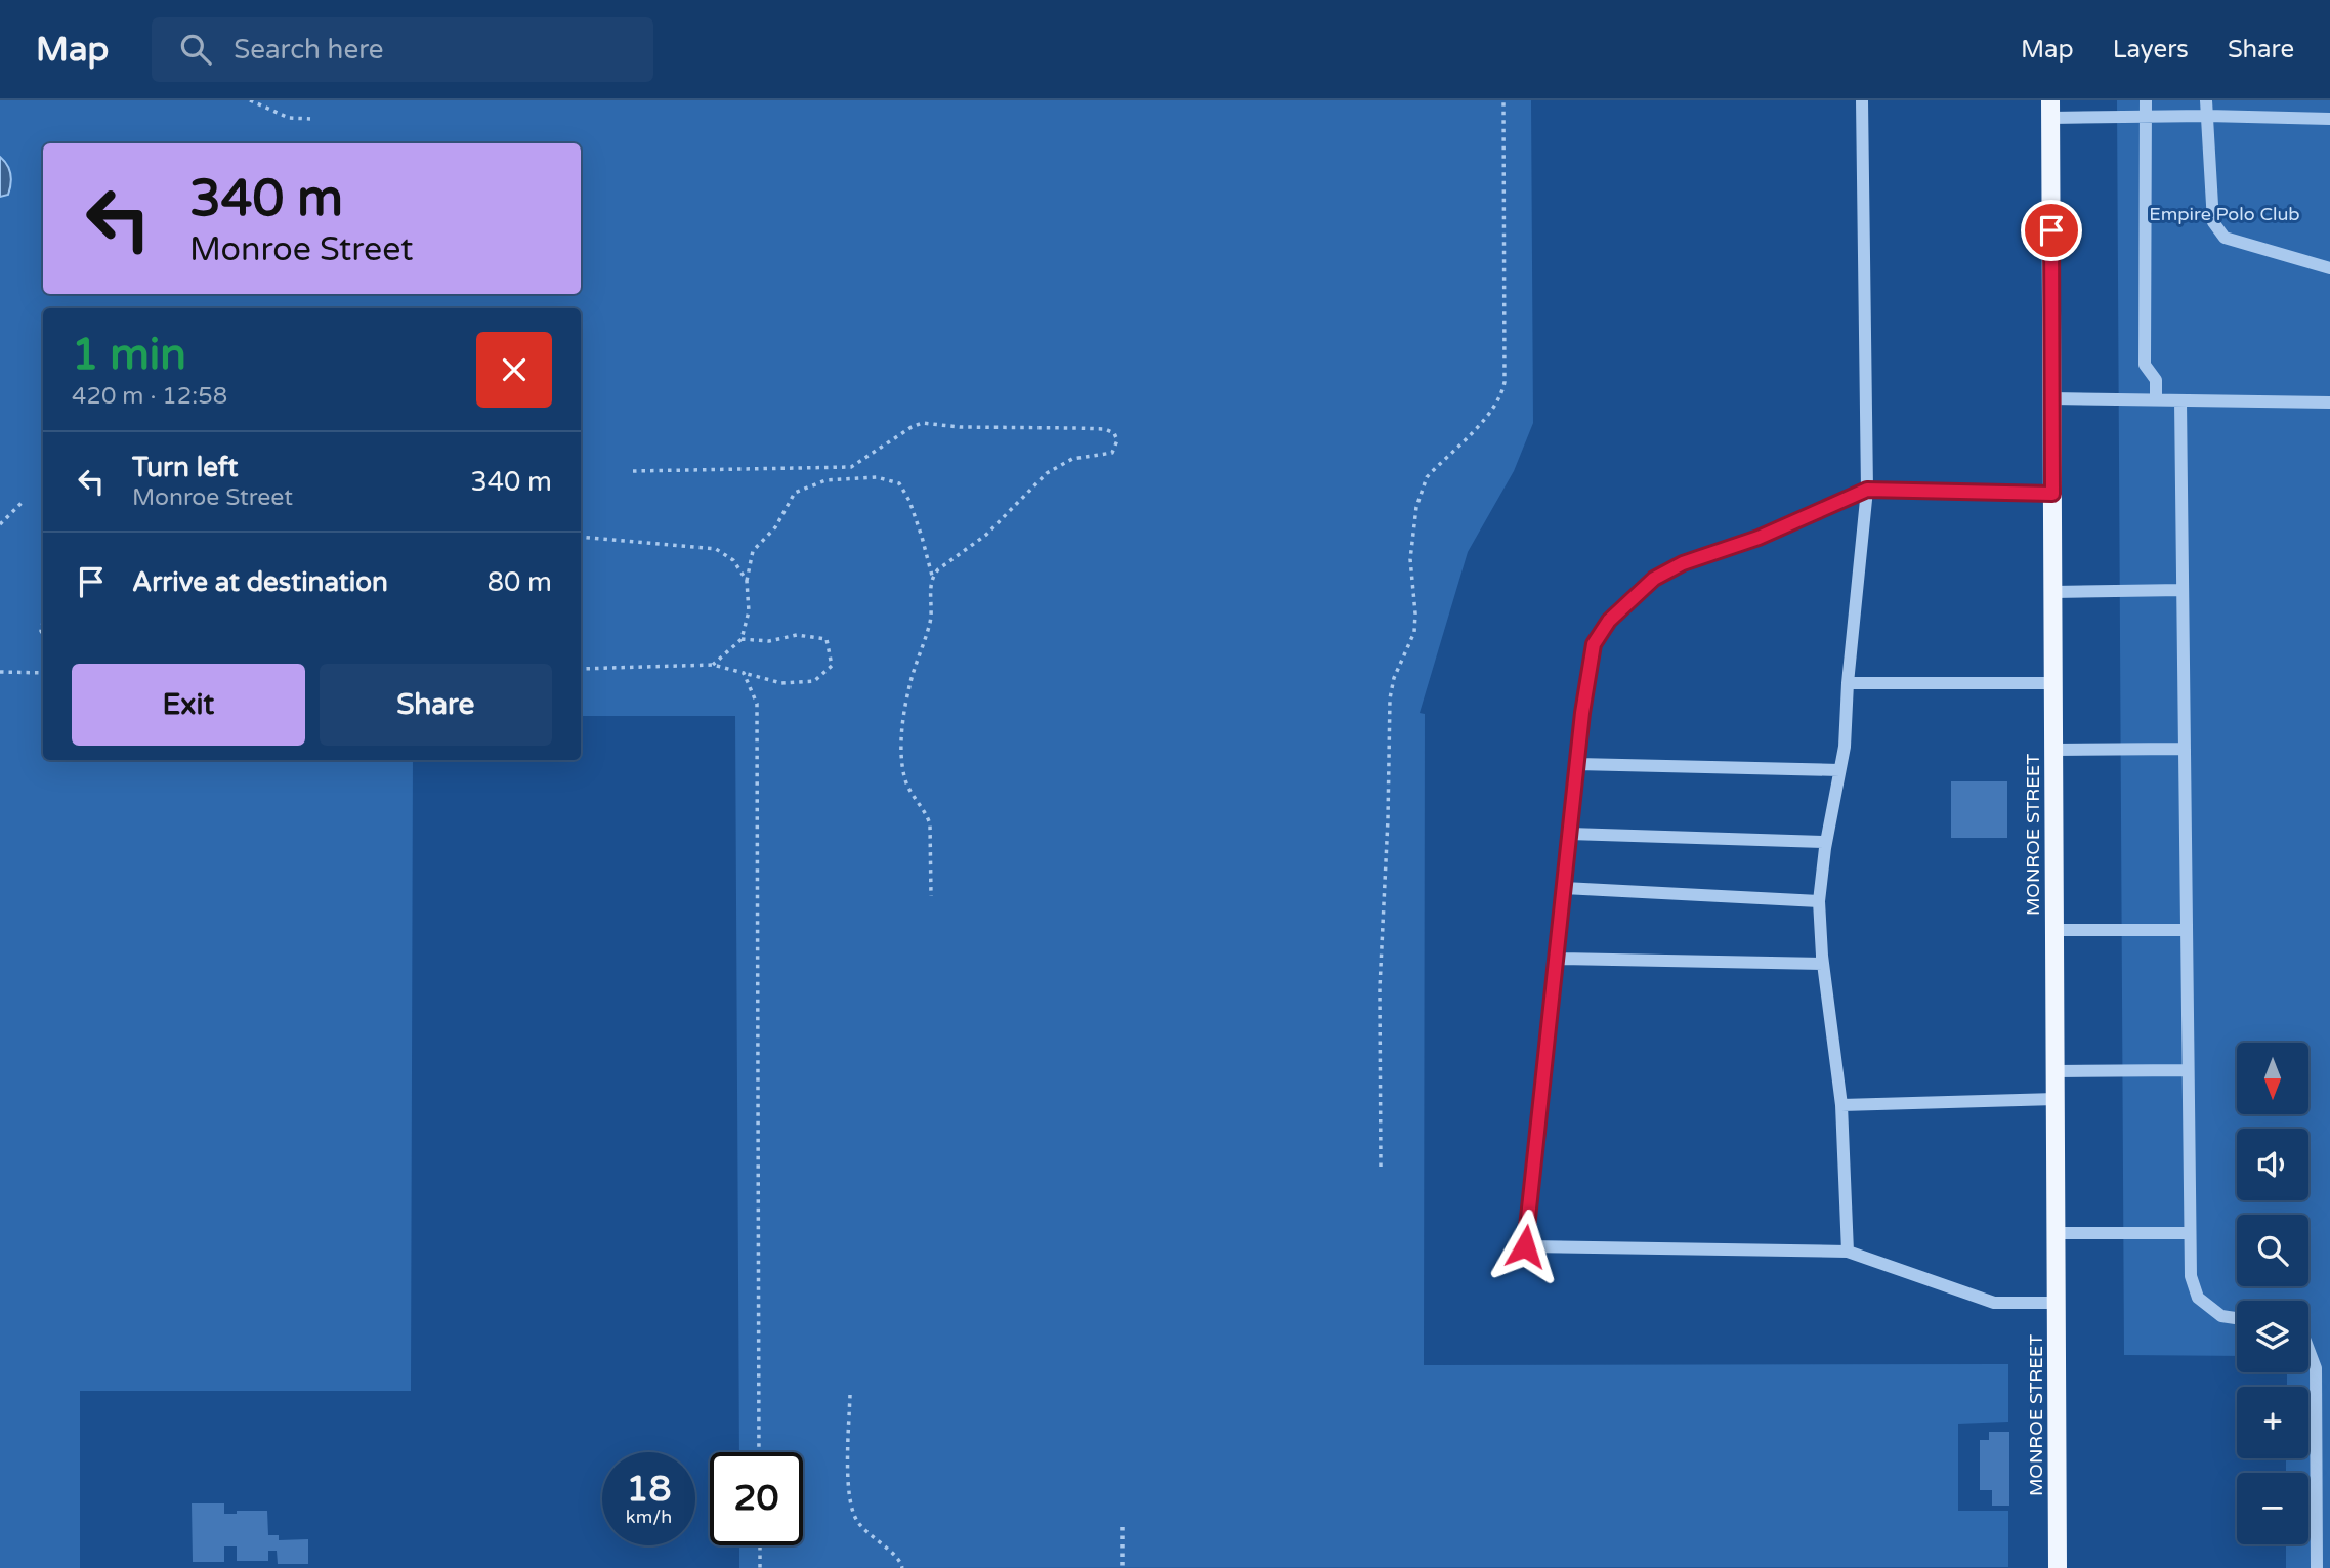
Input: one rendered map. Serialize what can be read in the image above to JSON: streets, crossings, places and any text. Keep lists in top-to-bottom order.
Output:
{
  "streets": {
    "main road": ["MONROE STREET"]
  },
  "parks": ["Empire Polo Club"],
  "north": "bottom",
  "page": {
    "header": "Map",
    "search": "Search here",
    "nav": ["Map", "Layers", "Share"],
    "turn": ["340 m", "Monroe Street"],
    "heading": ["1 min", "420 m · 12:58"],
    "list": [
      {
        "name": "Turn left",
        "note": "Monroe Street",
        "value": "340 m"
      },
      {
        "name": "Arrive at destination",
        "value": "80 m"
      }
    ],
    "buttons": ["Exit", "Share"],
    "map_buttons": ["+", "−"],
    "speed": "18 km/h",
    "limit": "20"
  }
}
